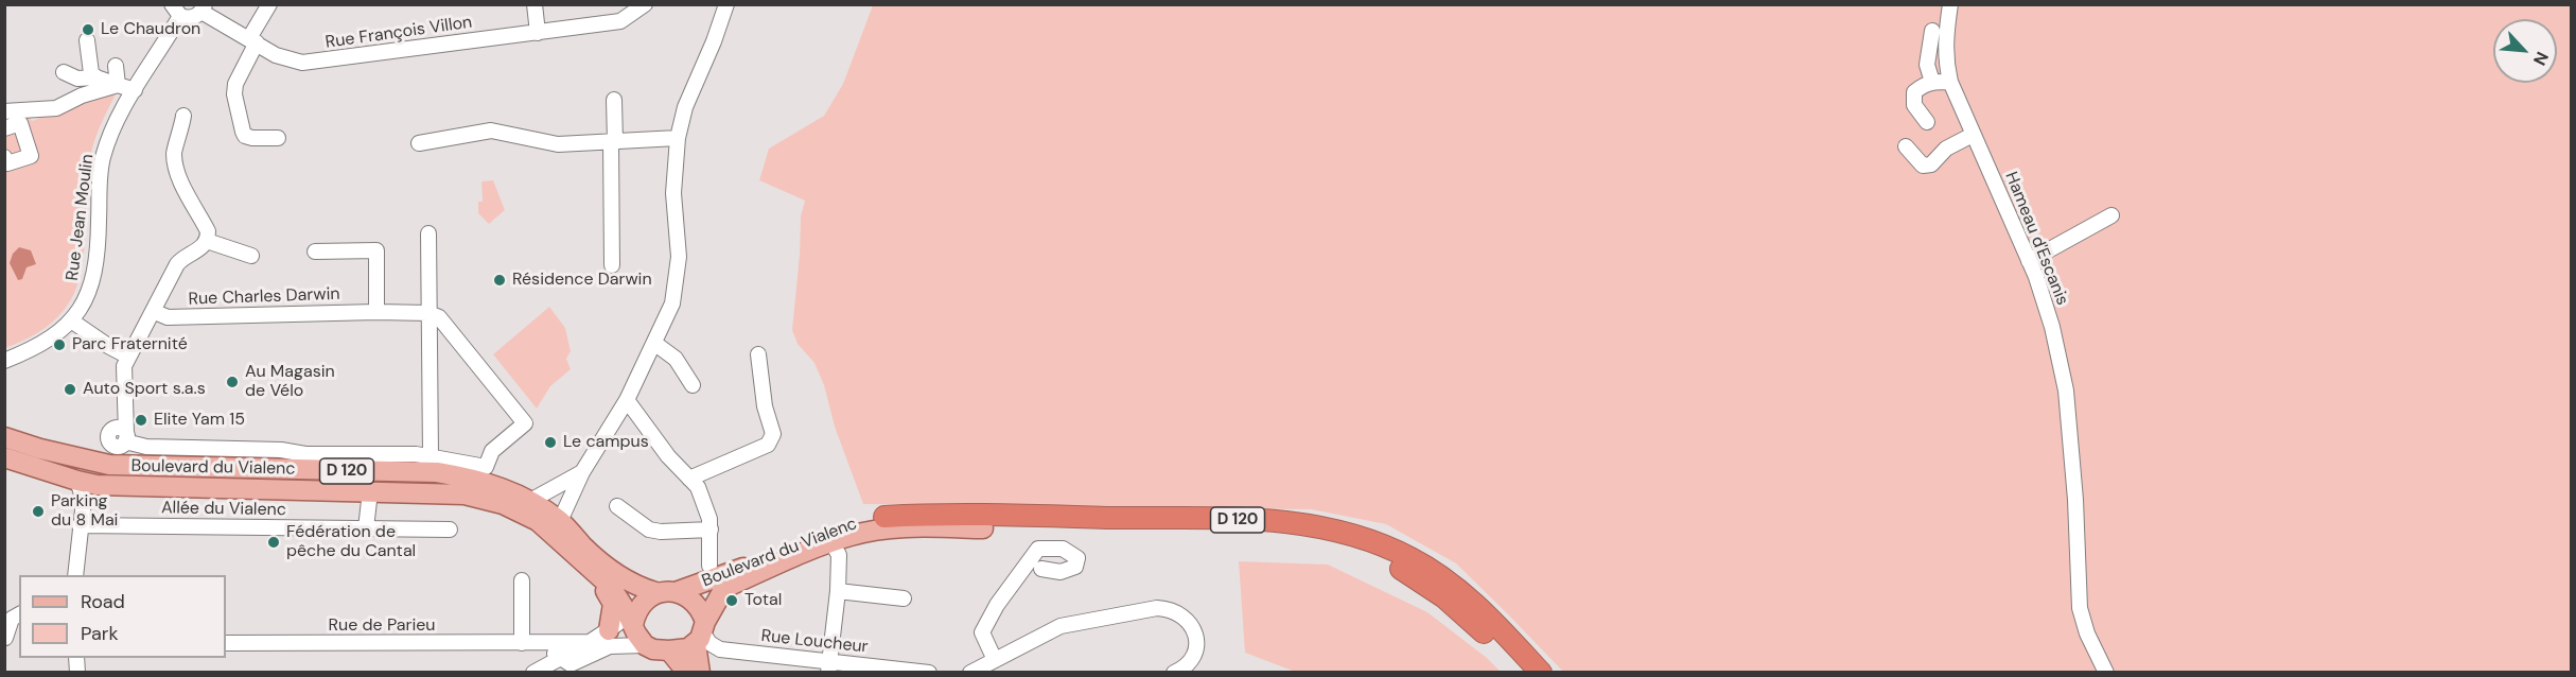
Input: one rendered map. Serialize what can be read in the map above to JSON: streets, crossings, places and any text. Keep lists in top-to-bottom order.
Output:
{
  "streets": {
    "highway": ["D 120"],
    "main road": ["Boulevard du Vialenc"],
    "street": [
      "Rue François Villon",
      "Rue Jean Moulin",
      "Hameau d'Escanis",
      "Rue Charles Darwin",
      "Allée du Vialenc",
      "Rue de Parieu",
      "Rue Loucheur"
    ]
  },
  "crossings": [
    ["Boulevard du Vialenc", "D 120"],
    ["Boulevard du Vialenc", "Rue Loucheur"],
    ["D 120", "Rue Loucheur"]
  ],
  "places": [
    "Le Chaudron",
    "Résidence Darwin",
    "Parc Fraternité",
    "Au Magasin de Vélo",
    "Auto Sport s.a.s",
    "Elite Yam 15",
    "Le campus",
    "Parking du 8 Mai",
    "Fédération de pêche du Cantal",
    "Total"
  ],
  "legend": ["Road", "Park"],
  "north": "bottom right"
}
